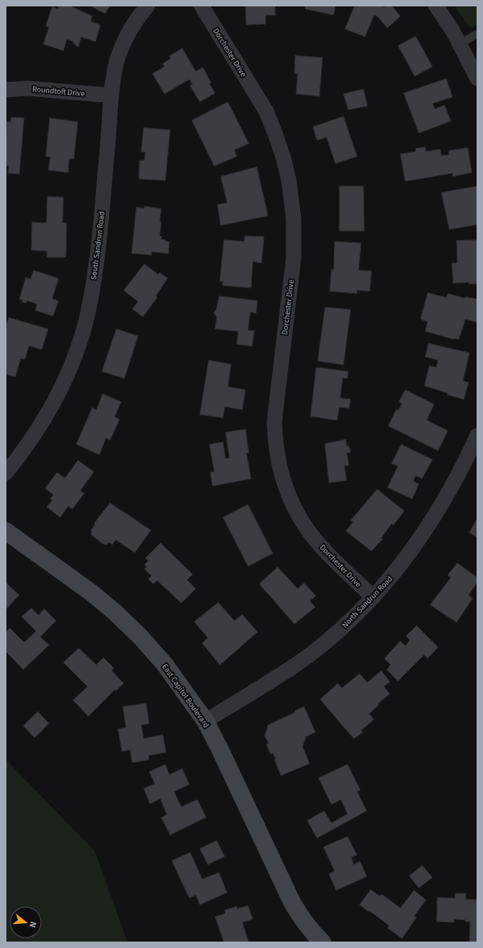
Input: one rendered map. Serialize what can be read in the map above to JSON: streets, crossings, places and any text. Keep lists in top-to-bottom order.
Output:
{
  "streets": {
    "street": [
      "Dorchester Drive",
      "Roundtoft Drive",
      "South Sandrun Road",
      "North Sandrun Road",
      "East Capitol Boulevard"
    ]
  },
  "crossings": [
    ["Dorchester Drive", "North Sandrun Road"],
    ["Roundtoft Drive", "South Sandrun Road"],
    ["North Sandrun Road", "East Capitol Boulevard"]
  ],
  "north": "right"
}
